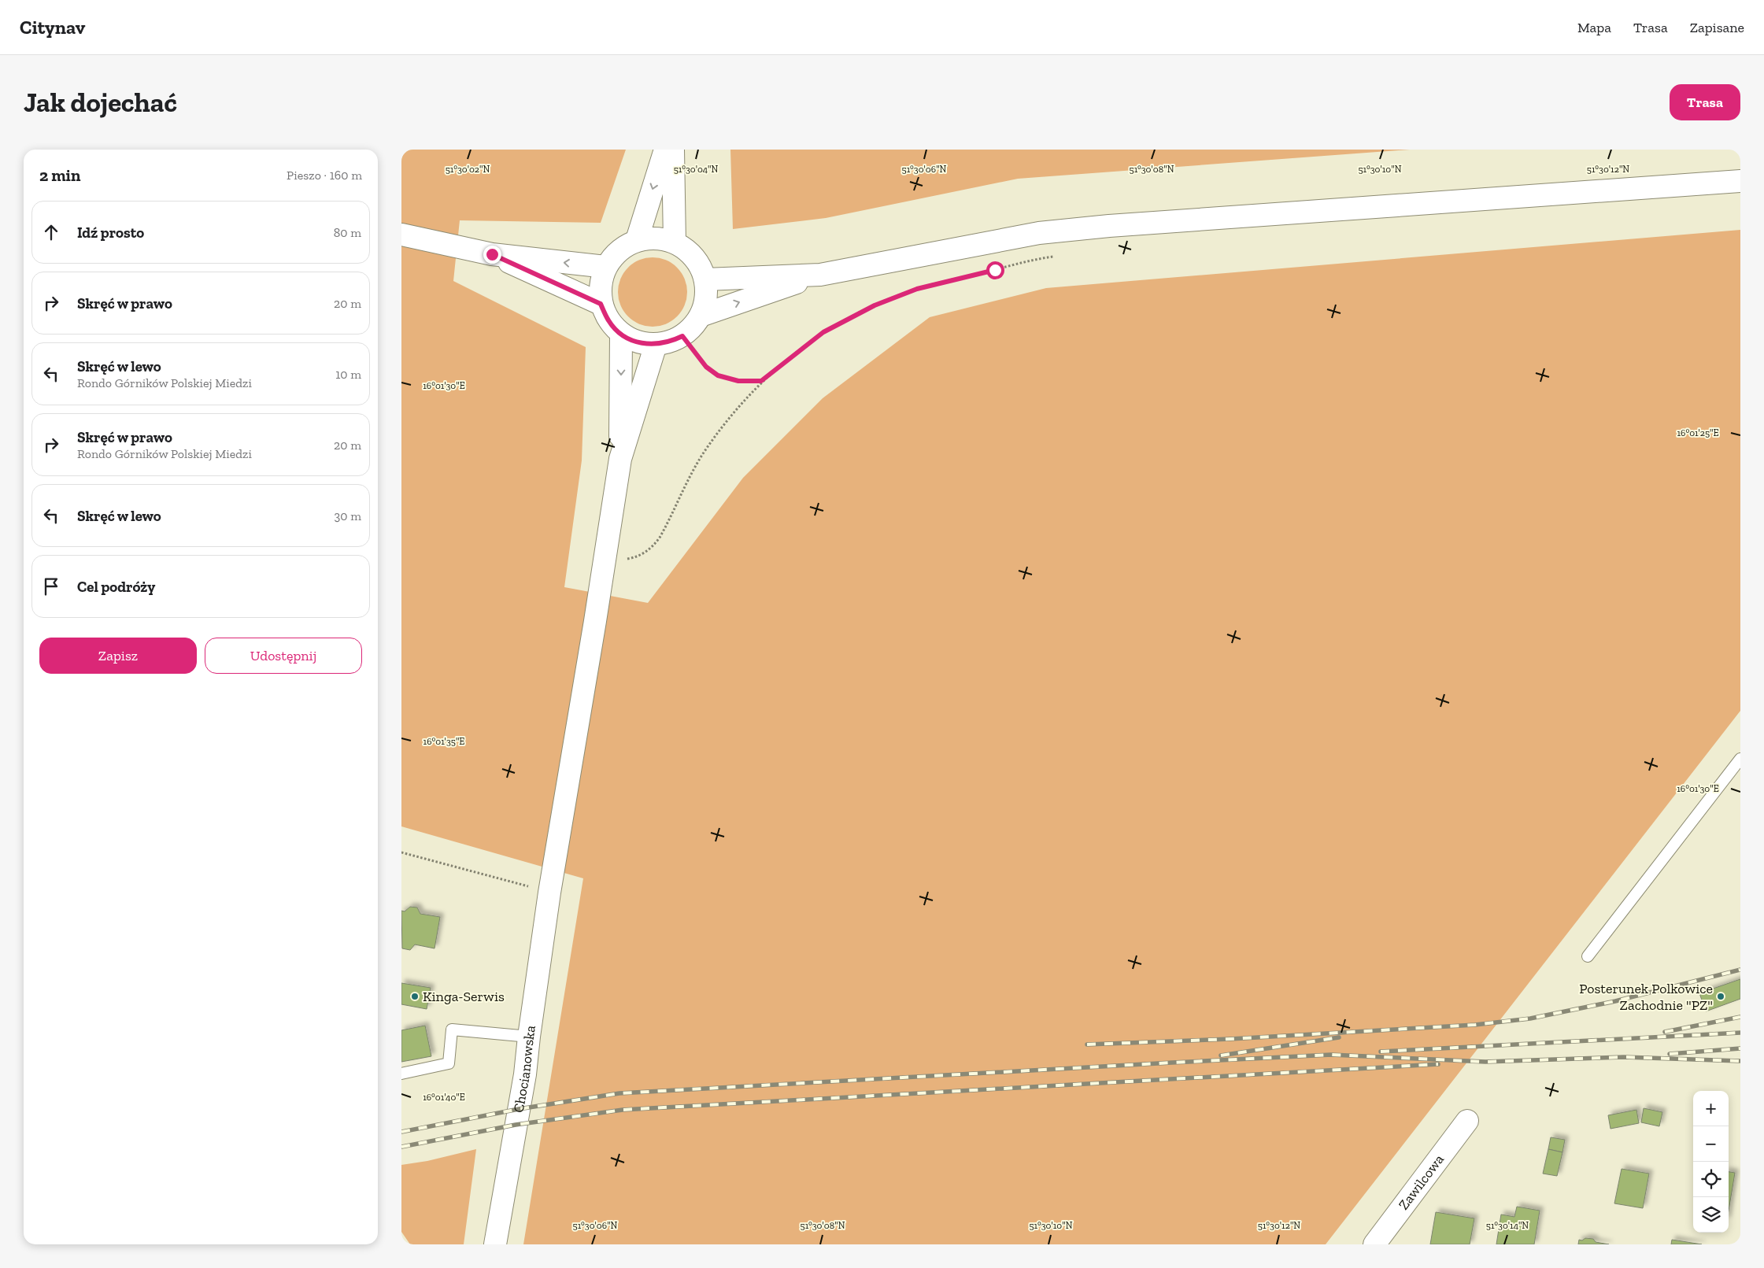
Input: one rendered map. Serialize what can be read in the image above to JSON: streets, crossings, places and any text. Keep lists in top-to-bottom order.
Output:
{
  "streets": {
    "street": ["Chocianowska", "Zawilcowa"]
  },
  "places": ["Kinga-Serwis", "Posterunek Polkowice Zachodnie \"PZ\""],
  "page": {
    "header": "Citynav",
    "nav": ["Mapa", "Trasa", "Zapisane"],
    "buttons": [
      "Trasa",
      ["Zapisz", "Udostępnij"]
    ],
    "title": "Jak dojechać",
    "heading": ["2 min", "Pieszo · 160 m"],
    "list": [
      ["Idź prosto", "80 m"],
      ["Skręć w prawo", "20 m"],
      ["Skręć w lewo", "Rondo Górników Polskiej Miedzi", "10 m"],
      ["Skręć w prawo", "Rondo Górników Polskiej Miedzi", "20 m"],
      ["Skręć w lewo", "30 m"],
      "Cel podróży"
    ],
    "map_buttons": ["+", "−"]
  },
  "coordinates": [
    "51°30'02\"N",
    "51°30'04\"N",
    "51°30'06\"N",
    "51°30'08\"N",
    "51°30'10\"N",
    "51°30'12\"N",
    "16°01'30\"E",
    "16°01'25\"E",
    "16°01'35\"E",
    "16°01'40\"E",
    "51°30'14\"N"
  ]
}
